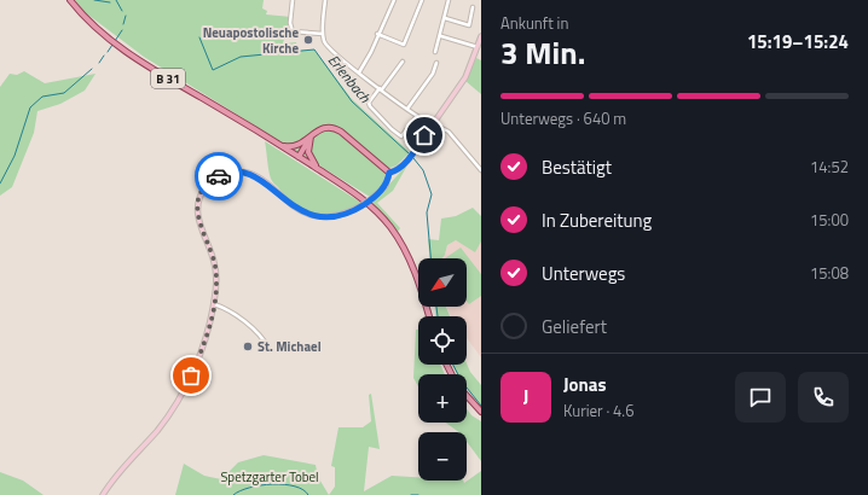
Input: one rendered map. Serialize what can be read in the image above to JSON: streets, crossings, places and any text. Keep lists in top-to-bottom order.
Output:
{
  "streets": {
    "main road": ["B 31"]
  },
  "water": ["Erlenbach"],
  "parks": ["Spetzgarter Tobel"],
  "places": ["Neuapostolische Kirche", "St. Michael"],
  "north": "bottom left",
  "page": {
    "heading": ["3 Min.", "Ankunft in", "15:19–15:24"],
    "panel": ["Jonas", "Kurier · 4.6"],
    "bar": "Unterwegs · 640 m",
    "list": [
      ["Bestätigt", "14:52"],
      ["In Zubereitung", "15:00"],
      ["Unterwegs", "15:08"],
      "Geliefert"
    ],
    "map_buttons": ["+", "−"],
    "round": "J"
  }
}
